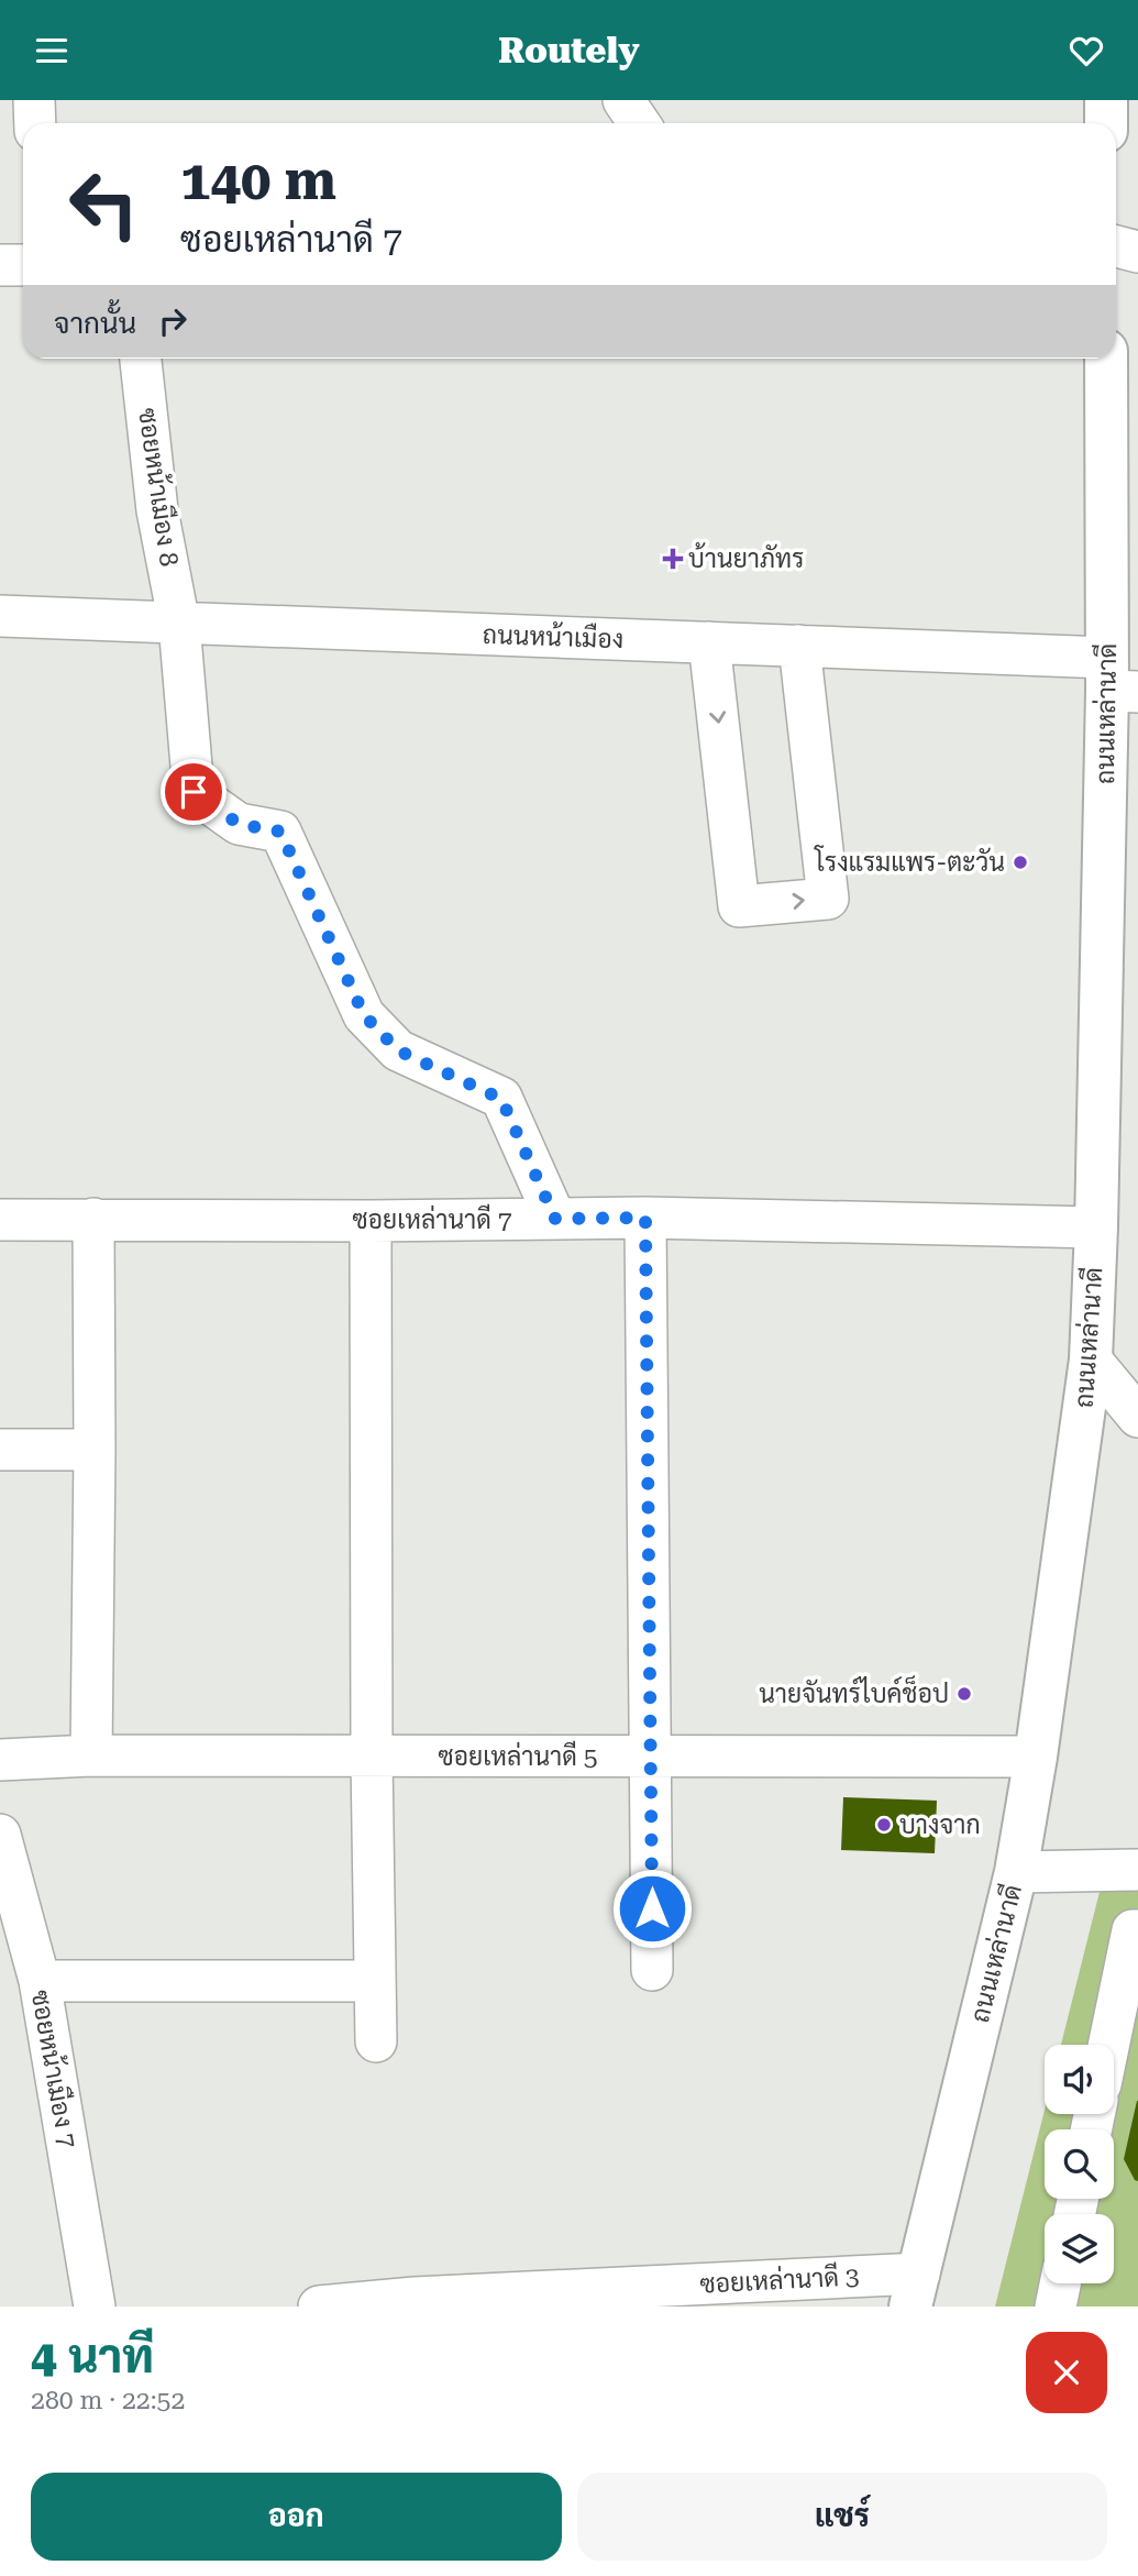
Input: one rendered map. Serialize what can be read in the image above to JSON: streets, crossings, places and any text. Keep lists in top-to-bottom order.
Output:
{
  "streets": {
    "main road": ["ถนนเหล่านาดี"],
    "street": [
      "ซอยหน้าเมือง 8",
      "ถนนหน้าเมือง",
      "ซอยเหล่านาดี 7",
      "ซอยเหล่านาดี 5",
      "ซอยหน้าเมือง 7",
      "ซอยเหล่านาดี 3"
    ]
  },
  "crossings": [
    ["ซอยหน้าเมือง 8", "ถนนหน้าเมือง"],
    ["ซอยหน้าเมือง 8", "ซอยเหล่านาดี 7"],
    ["ถนนหน้าเมือง", "ถนนเหล่านาดี"],
    ["ถนนเหล่านาดี", "ซอยเหล่านาดี 7"],
    ["ถนนเหล่านาดี", "ซอยเหล่านาดี 5"],
    ["ถนนเหล่านาดี", "ซอยเหล่านาดี 3"]
  ],
  "places": {
    "health": ["บ้านยาภัทร"],
    "other": ["โรงแรมแพร-ตะวัน", "นายจันทร์ไบค์ช็อป", "บางจาก"]
  },
  "page": {
    "header": "Routely",
    "turn": ["140 m", "ซอยเหล่านาดี 7"],
    "then": "จากนั้น",
    "heading": ["4 นาที", "280 m · 22:52"],
    "buttons": ["ออก", "แชร์"]
  }
}
